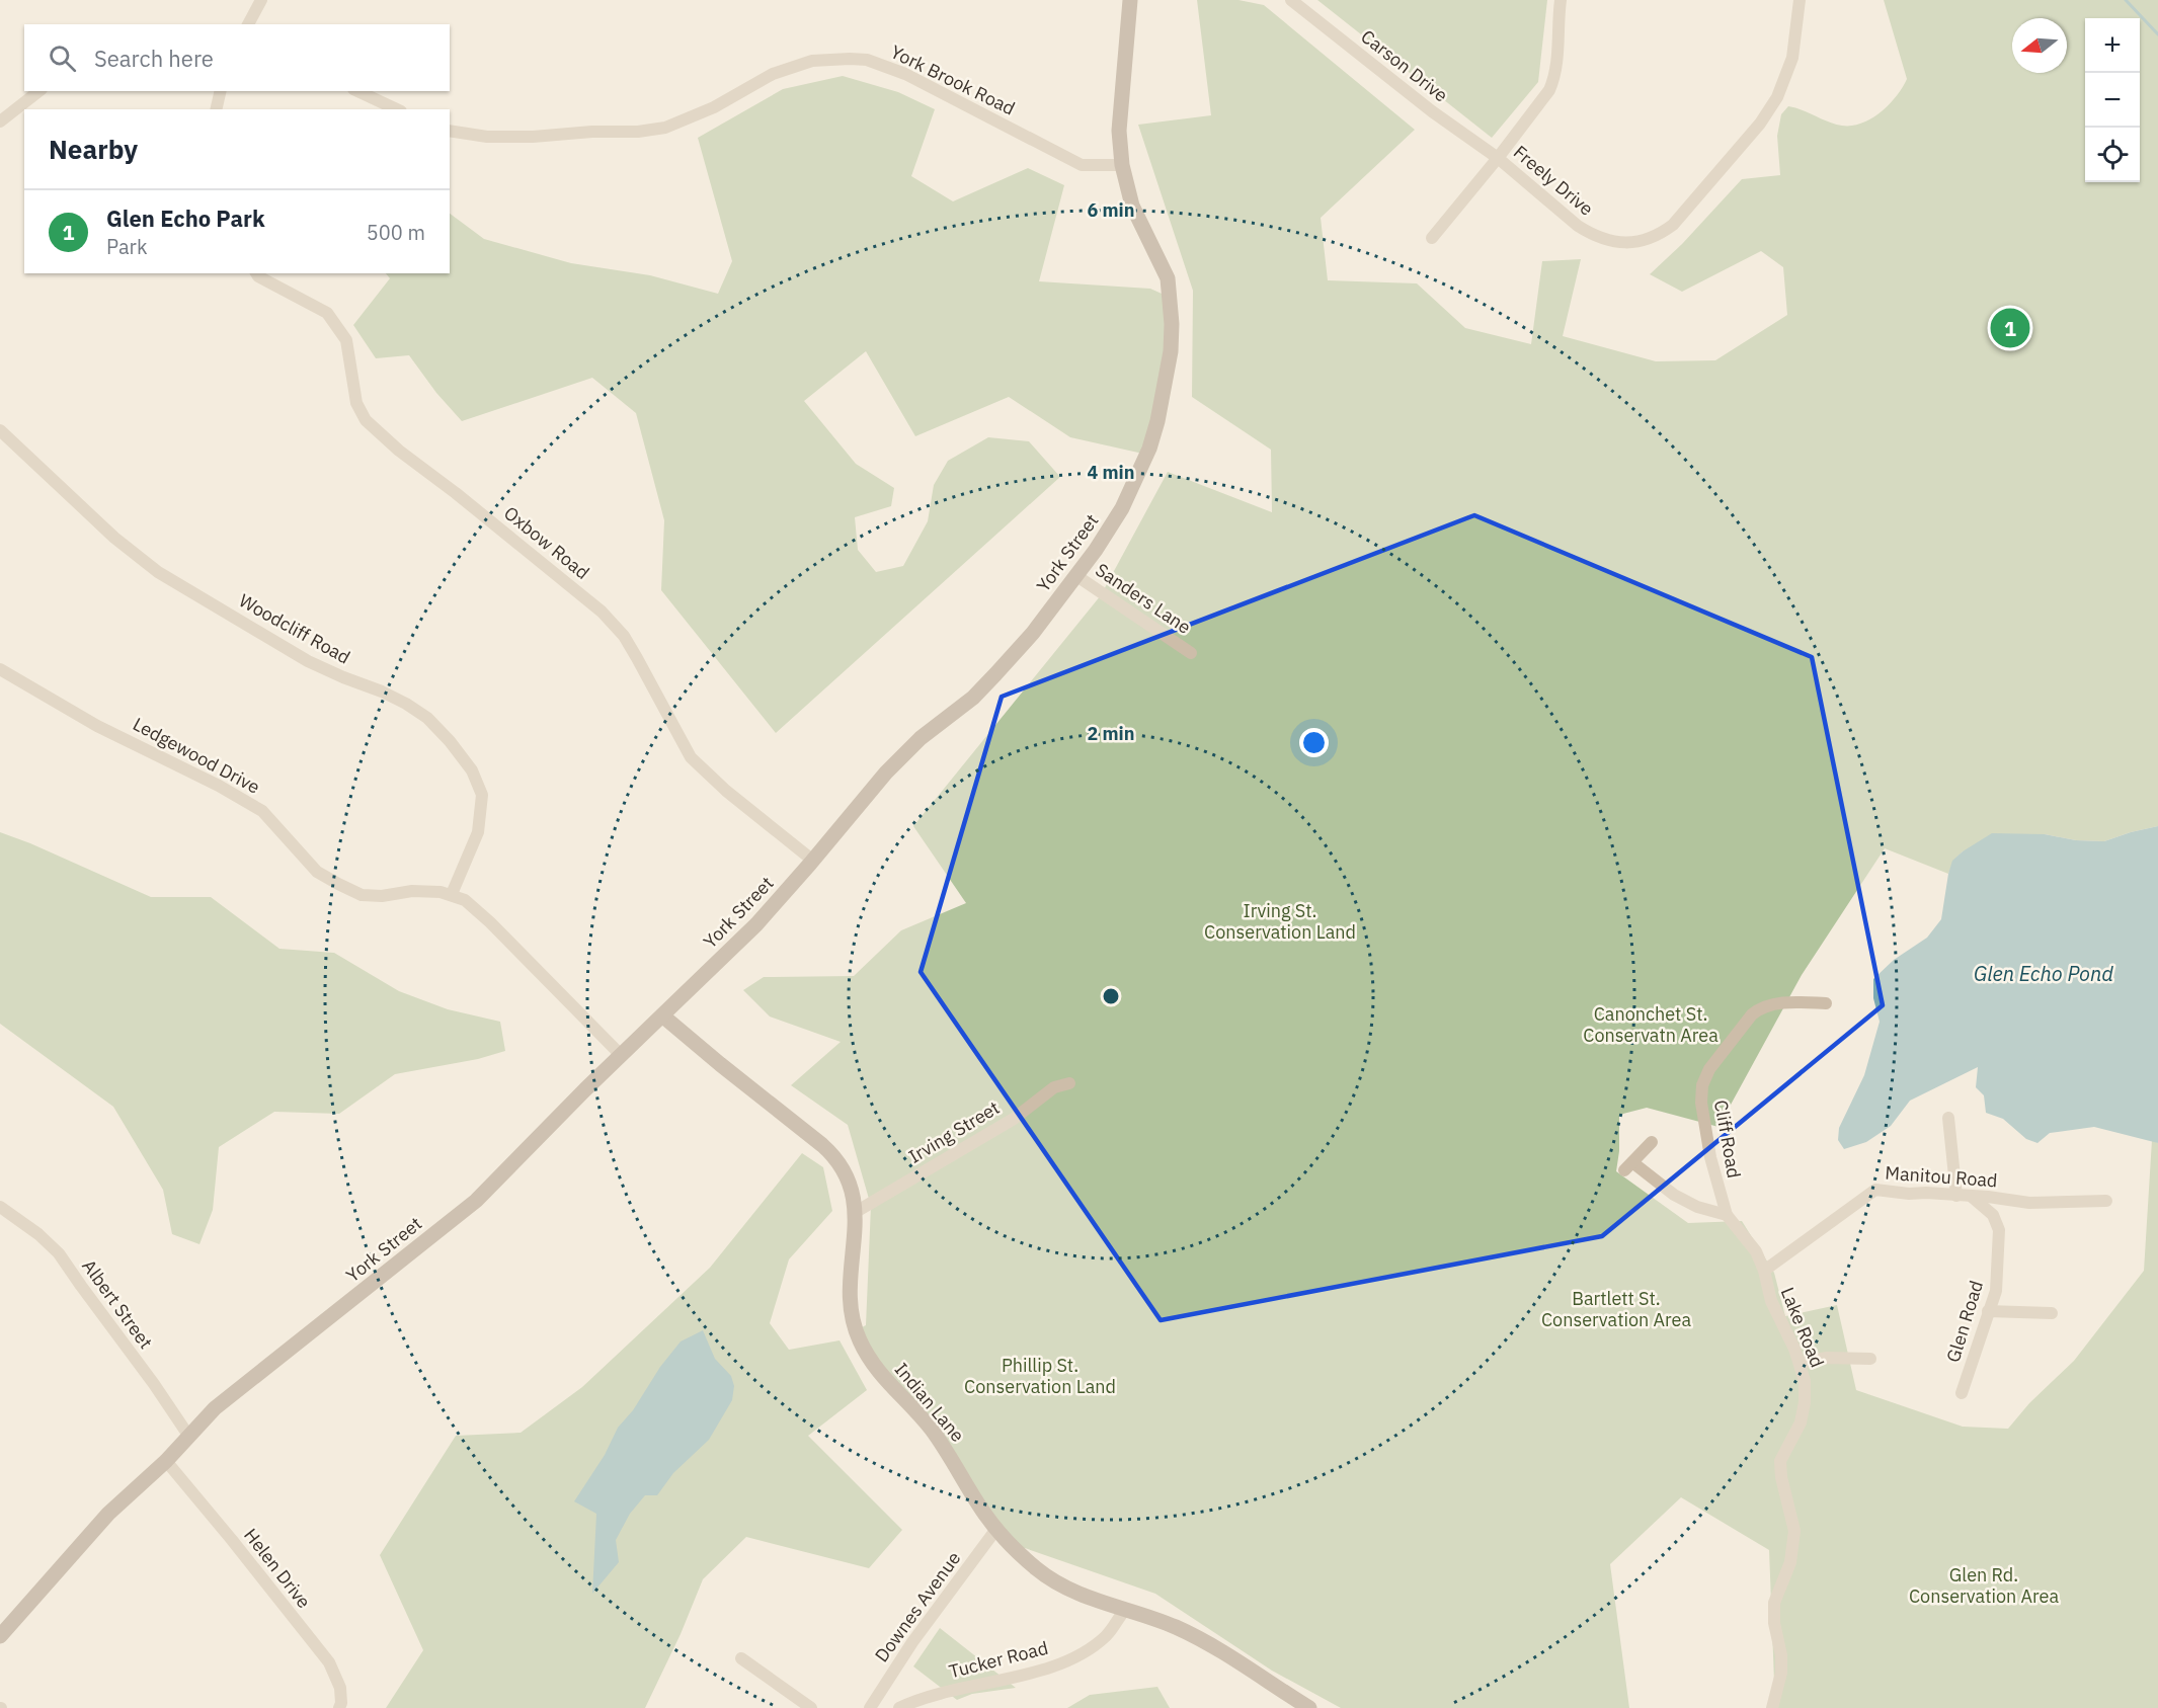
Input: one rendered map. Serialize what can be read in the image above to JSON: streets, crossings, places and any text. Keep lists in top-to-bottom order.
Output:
{
  "streets": {
    "street": [
      "Carson Drive",
      "York Brook Road",
      "Freely Drive",
      "Oxbow Road",
      "York Street",
      "Sanders Lane",
      "Woodcliff Road",
      "Ledgewood Drive",
      "Irving Street",
      "Cliff Road",
      "Manitou Road",
      "Albert Street",
      "Glen Road",
      "Lake Road",
      "Indian Lane",
      "Helen Drive",
      "Downes Avenue",
      "Tucker Road"
    ]
  },
  "crossings": [
    ["Carson Drive", "Freely Drive"],
    ["York Brook Road", "York Street"],
    ["Oxbow Road", "York Street"],
    ["York Street", "Sanders Lane"],
    ["York Street", "Ledgewood Drive"],
    ["York Street", "Albert Street"],
    ["York Street", "Indian Lane"],
    ["York Street", "Helen Drive"],
    ["Woodcliff Road", "Ledgewood Drive"],
    ["Irving Street", "Indian Lane"],
    ["Cliff Road", "Lake Road"],
    ["Manitou Road", "Glen Road"],
    ["Manitou Road", "Lake Road"],
    ["Indian Lane", "Downes Avenue"],
    ["Indian Lane", "Tucker Road"]
  ],
  "water": ["Glen Echo Pond"],
  "parks": [
    "Irving St. Conservation Land",
    "Canonchet St. Conservatn Area",
    "Bartlett St. Conservation Area",
    "Phillip St. Conservation Land",
    "Glen Rd. Conservation Area"
  ],
  "north": "left",
  "page": {
    "map_buttons": ["+", "−"],
    "search": "Search here",
    "heading": "Nearby",
    "list": [
      {
        "mark": "1",
        "name": "Glen Echo Park",
        "note": "Park",
        "value": "500 m"
      }
    ],
    "pins": "1"
  },
  "rings": ["6 min", "4 min", "2 min"]
}
